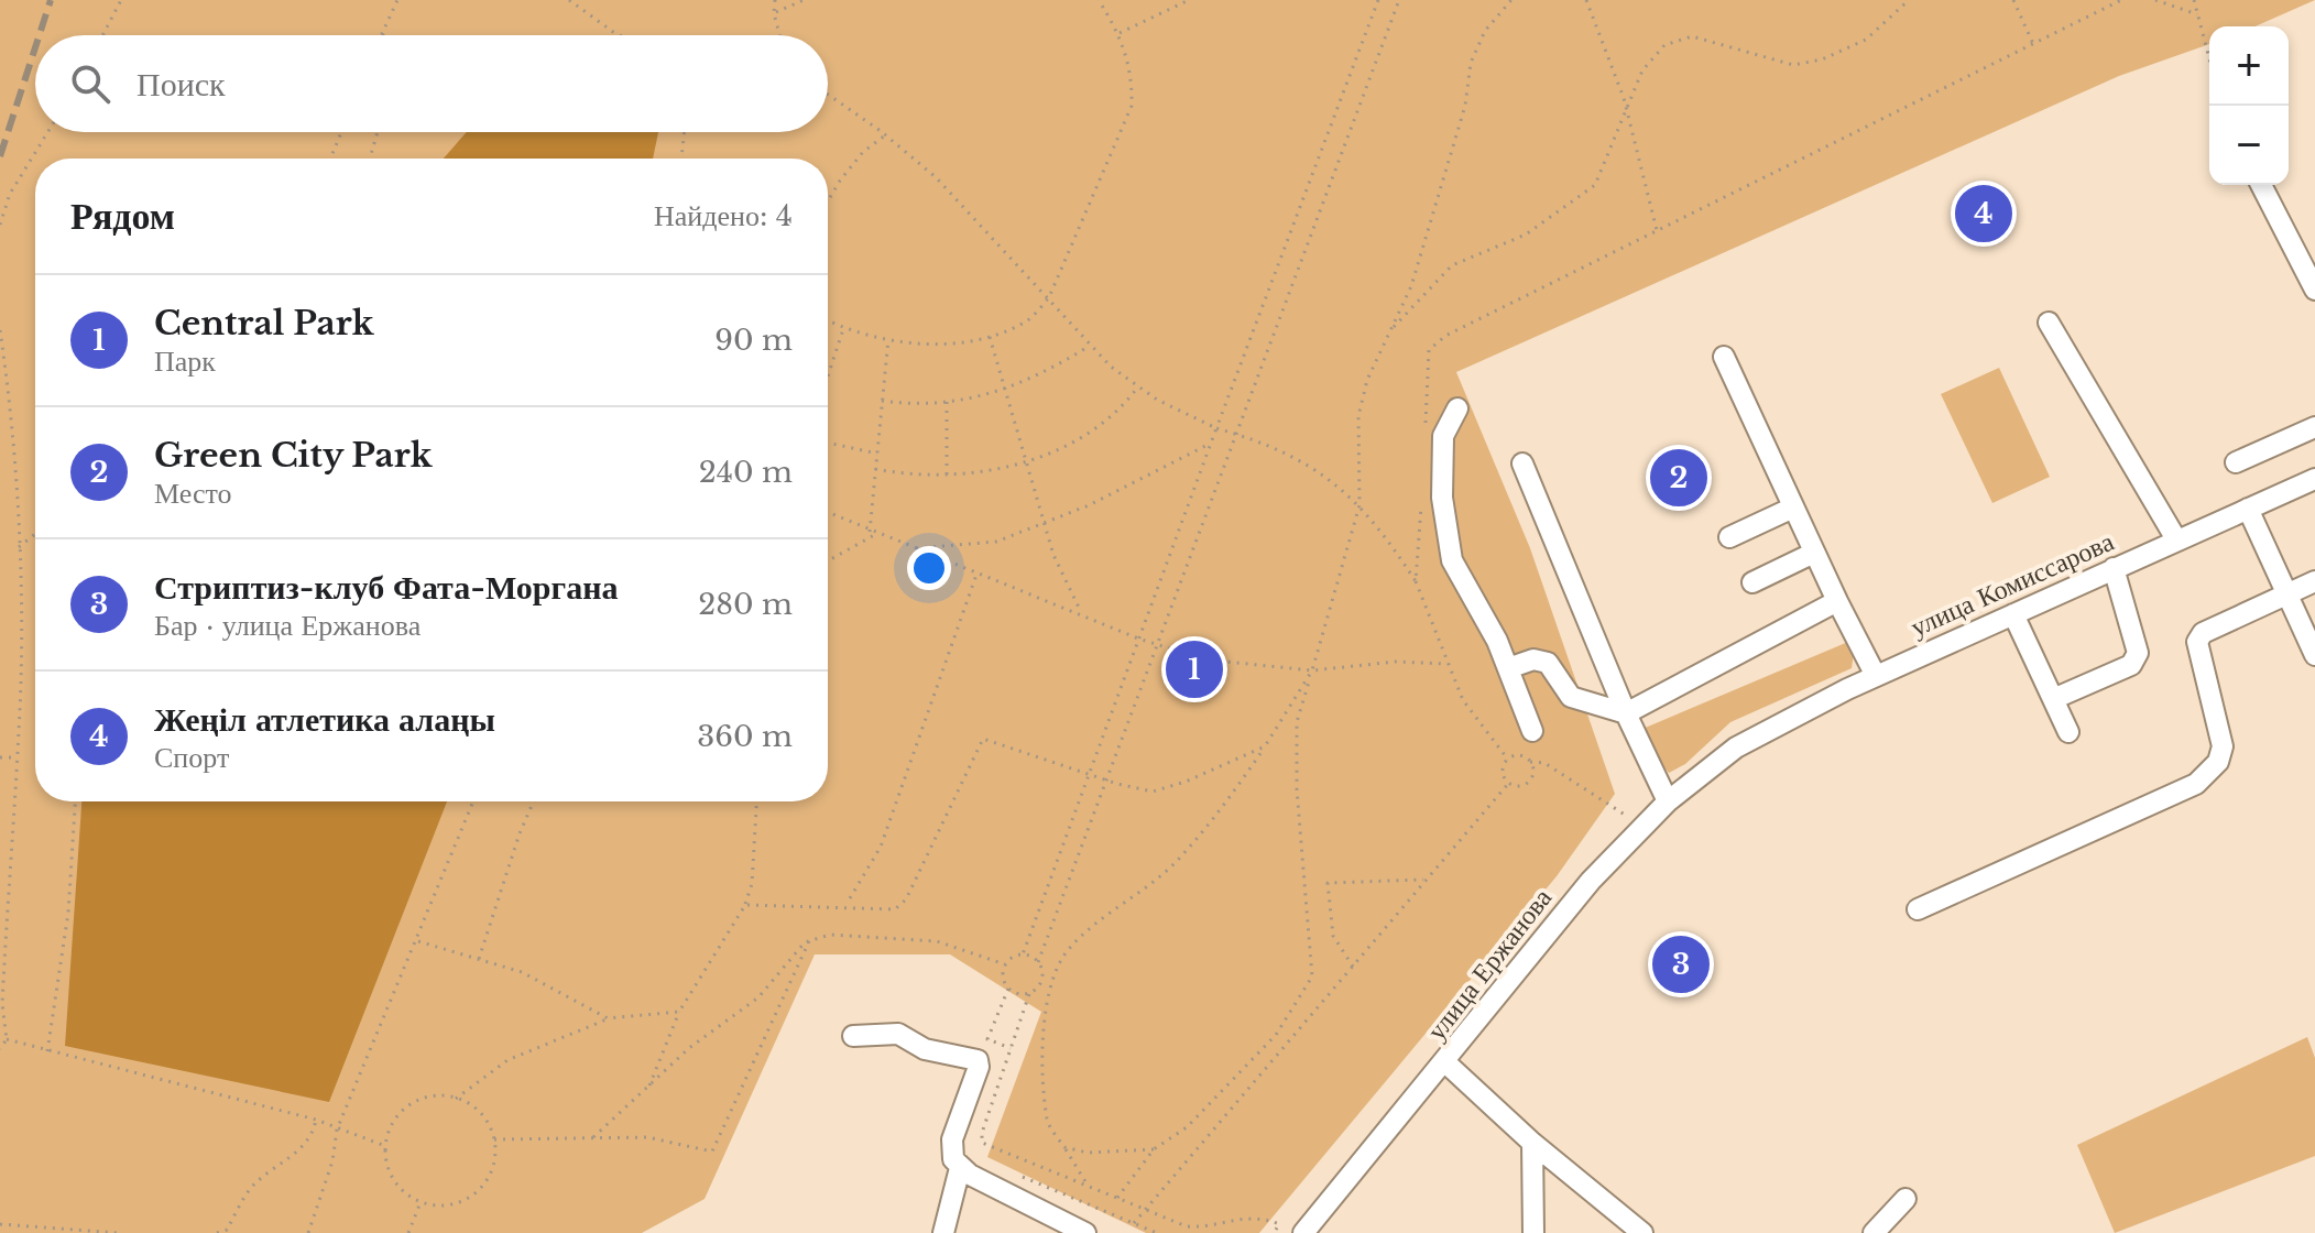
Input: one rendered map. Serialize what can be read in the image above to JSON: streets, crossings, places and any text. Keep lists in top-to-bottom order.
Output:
{
  "streets": {
    "street": ["улица Комиссарова", "улица Ержанова"]
  },
  "crossings": [
    ["улица Комиссарова", "улица Ержанова"]
  ],
  "page": {
    "map_buttons": ["+", "−"],
    "search": "Поиск",
    "heading": ["Рядом", "Найдено: 4"],
    "pins": [
      "4",
      "2",
      "1",
      "3"
    ],
    "list": [
      {
        "mark": "1",
        "name": "Central Park",
        "note": "Парк",
        "value": "90 m"
      },
      {
        "mark": "2",
        "name": "Green City Park",
        "note": "Место",
        "value": "240 m"
      },
      {
        "mark": "3",
        "name": "Стриптиз-клуб Фата-Моргана",
        "note": "Бар · улица Ержанова",
        "value": "280 m"
      },
      {
        "mark": "4",
        "name": "Жеңіл атлетика алаңы",
        "note": "Спорт",
        "value": "360 m"
      }
    ]
  }
}
